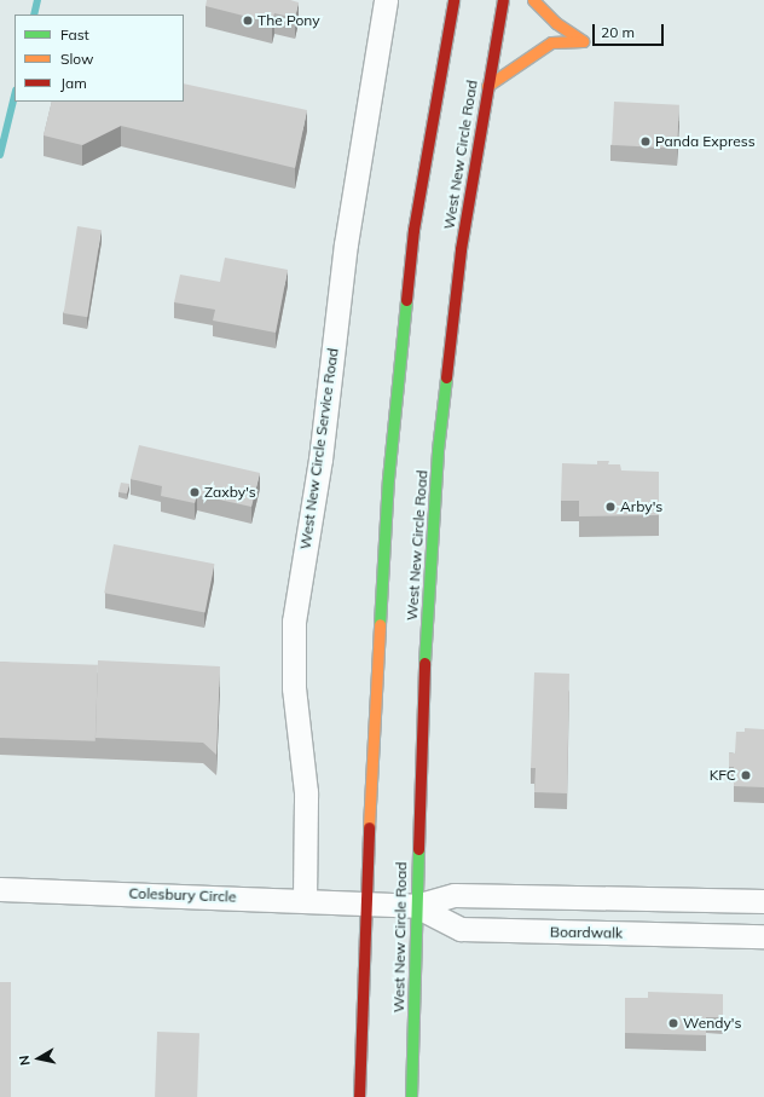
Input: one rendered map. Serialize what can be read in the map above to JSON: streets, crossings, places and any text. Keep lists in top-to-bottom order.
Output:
{
  "streets": {
    "highway": ["West New Circle Road"],
    "street": ["West New Circle Service Road", "Colesbury Circle", "Boardwalk"]
  },
  "crossings": [
    ["West New Circle Road", "Boardwalk"],
    ["West New Circle Service Road", "Colesbury Circle"],
    ["Colesbury Circle", "Boardwalk"]
  ],
  "places": [
    "The Pony",
    "Panda Express",
    "Zaxby's",
    "Arby's",
    "KFC",
    "Wendy's"
  ],
  "legend": ["Fast", "Slow", "Jam"],
  "scale_bar": "20 m",
  "north": "left"
}
